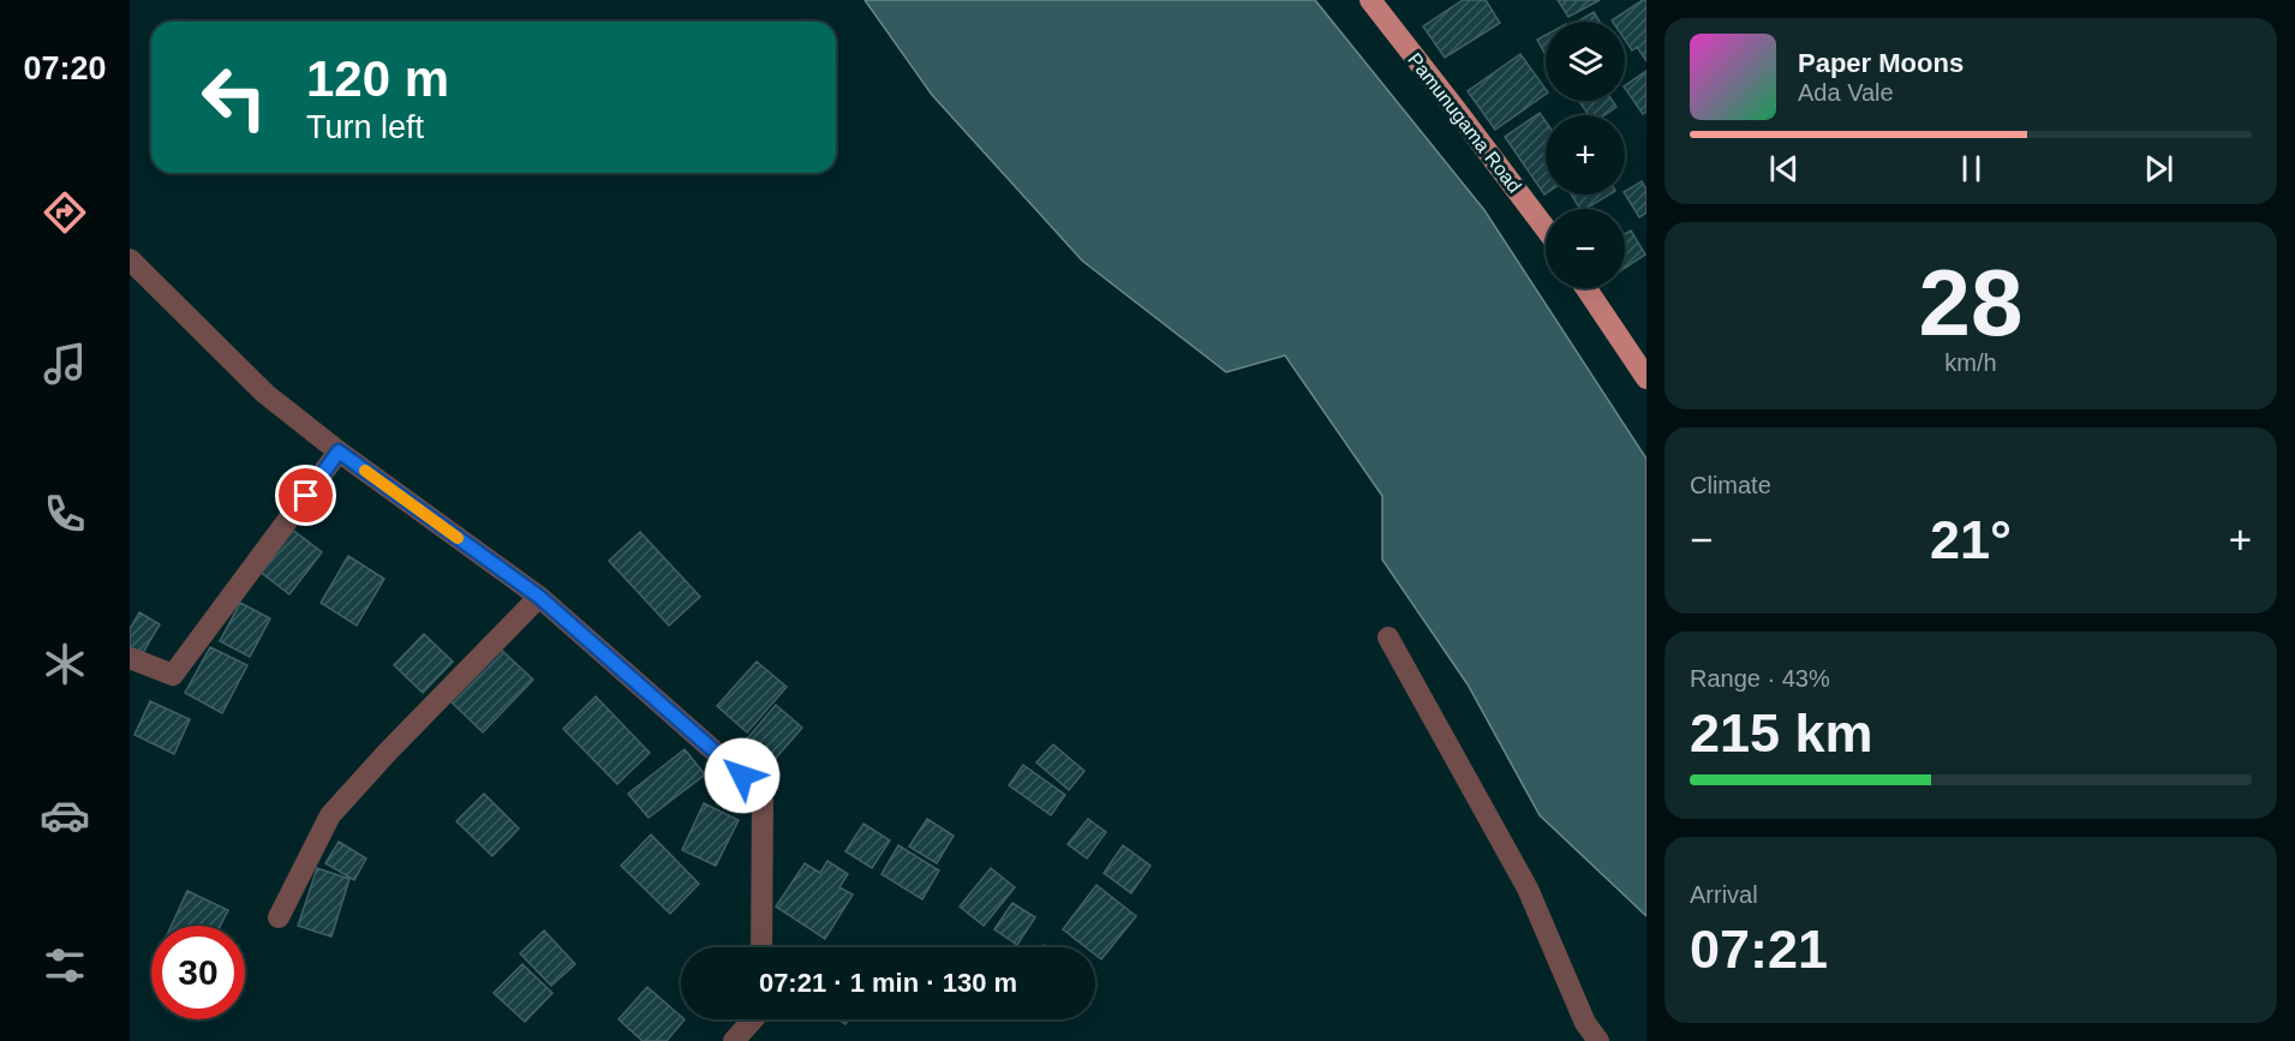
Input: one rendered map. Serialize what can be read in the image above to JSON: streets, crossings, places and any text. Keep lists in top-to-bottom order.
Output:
{
  "streets": {
    "main road": ["Pamunugama Road"]
  },
  "page": {
    "tabs": "07:20",
    "map_buttons": ["+", "−"],
    "turn": ["120 m", "Turn left"],
    "song": ["Paper Moons", "Ada Vale"],
    "tile": [
      ["28", "km/h"],
      "Climate",
      ["Range · 43%", "215 km"],
      ["Arrival", "07:21"]
    ],
    "heat": ["−", "21°", "+"],
    "limit": "30",
    "trip": "07:21 · 1 min · 130 m"
  }
}
